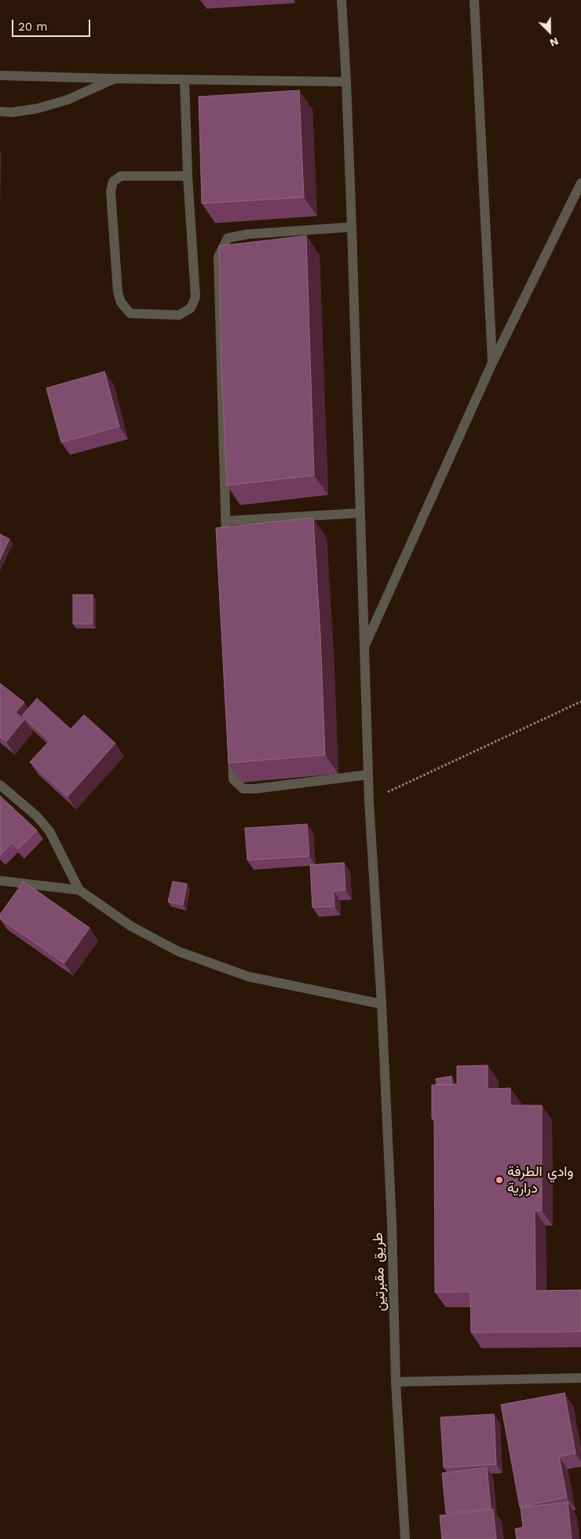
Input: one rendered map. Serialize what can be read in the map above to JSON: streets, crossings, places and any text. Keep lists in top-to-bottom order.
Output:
{
  "streets": {
    "street": ["طريق مقبرتين"]
  },
  "places": ["وادي الطرفة درارية"],
  "scale_bar": "20 m",
  "north": "bottom right"
}
